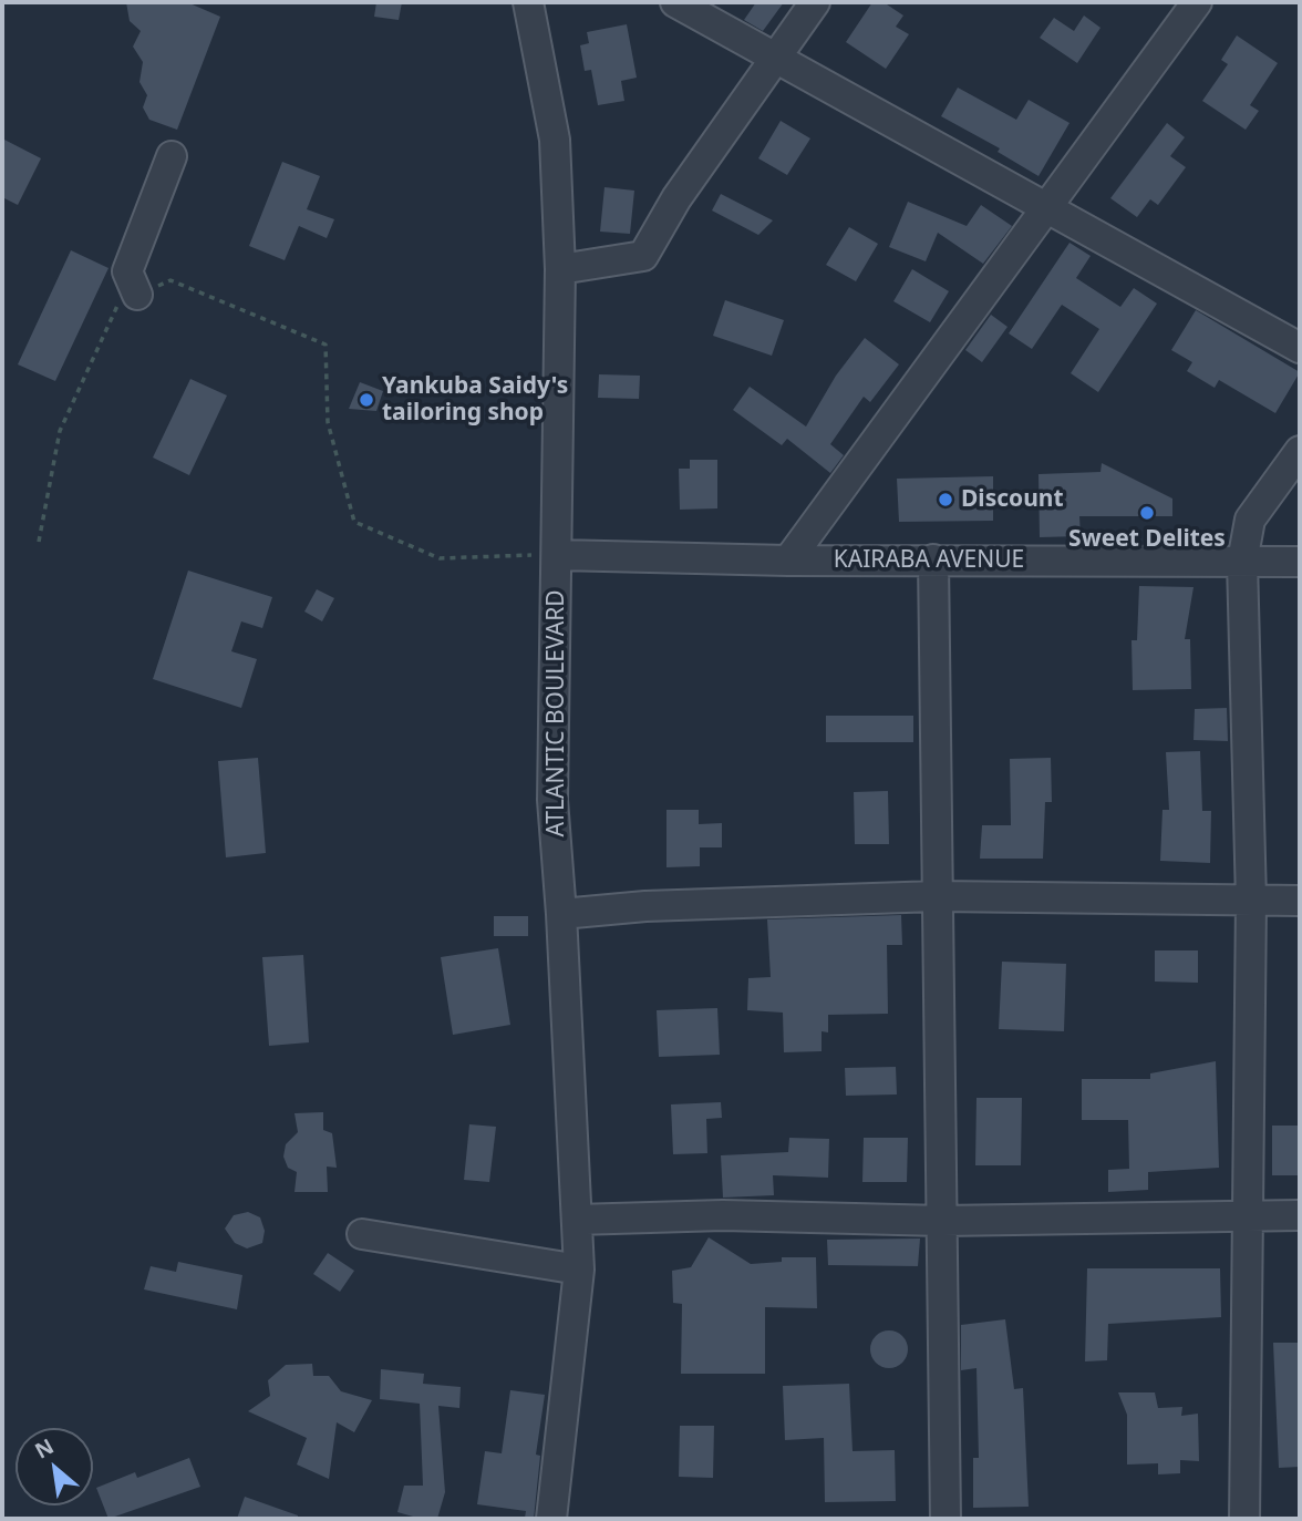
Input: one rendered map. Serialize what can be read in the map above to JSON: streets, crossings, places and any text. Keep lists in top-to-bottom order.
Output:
{
  "streets": {
    "street": ["KAIRABA AVENUE", "ATLANTIC BOULEVARD"]
  },
  "crossings": [
    ["KAIRABA AVENUE", "ATLANTIC BOULEVARD"]
  ],
  "places": ["Yankuba Saidy's tailoring shop", "Discount", "Sweet Delites"],
  "north": "top left"
}
